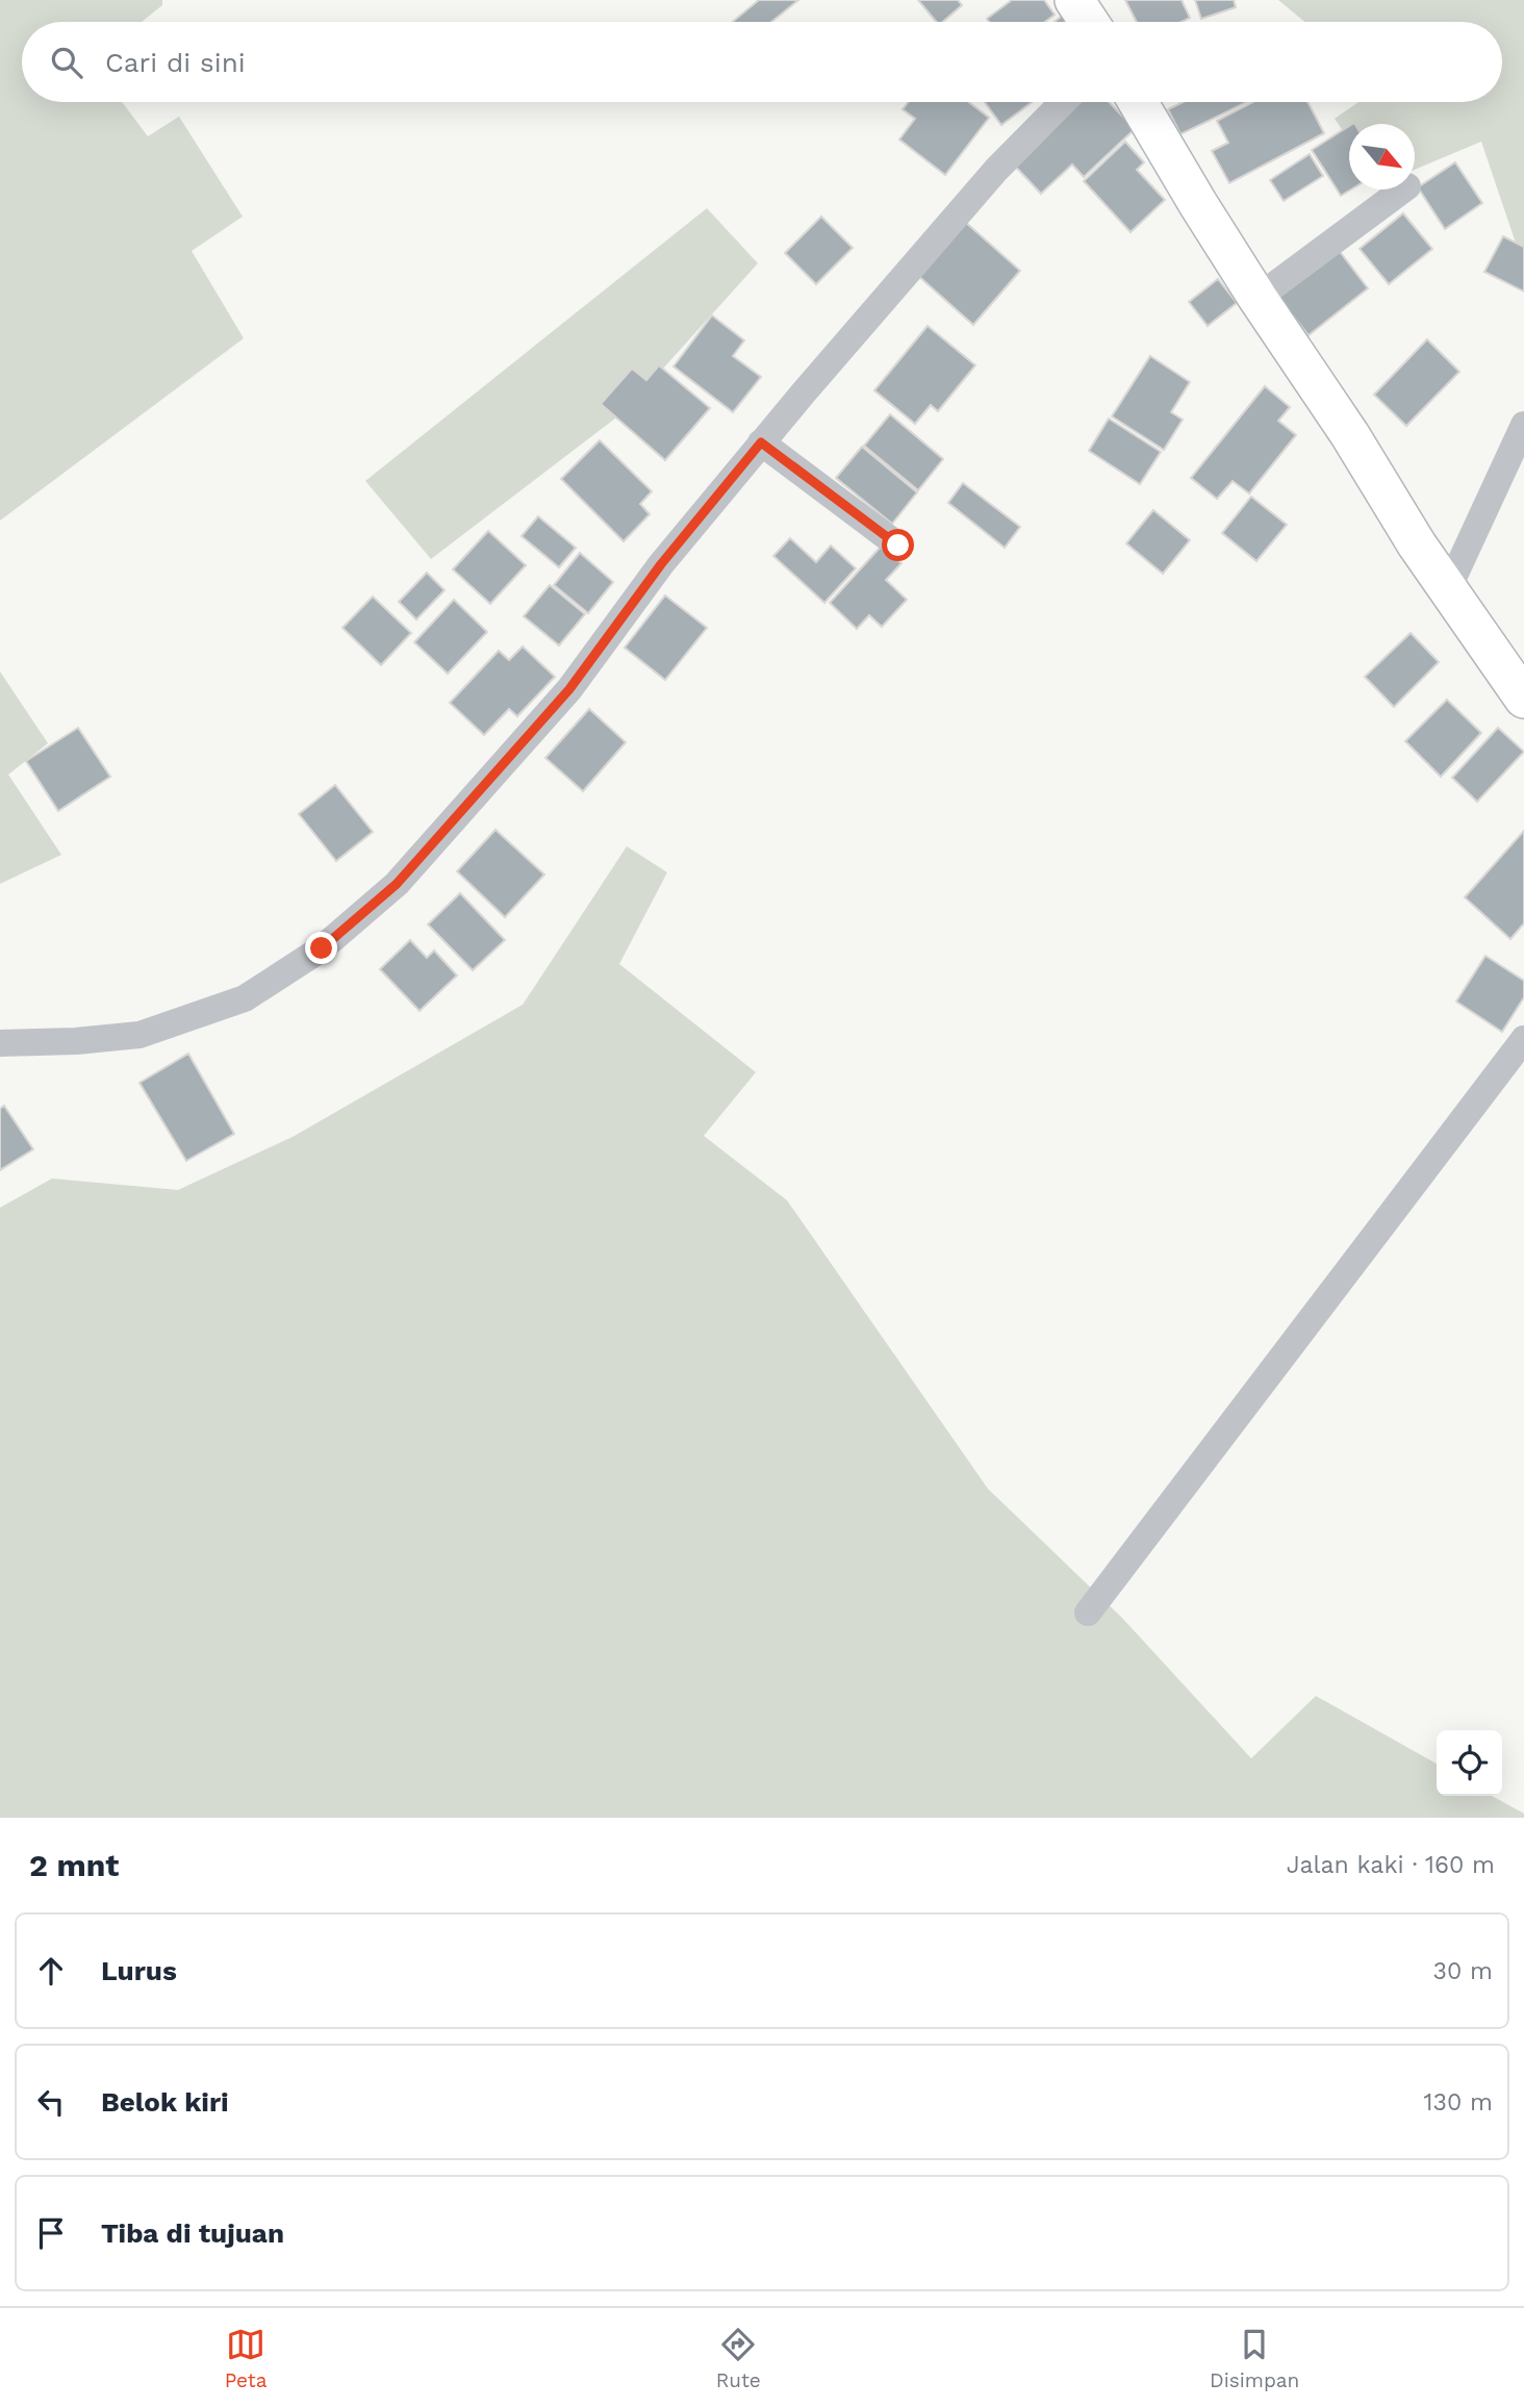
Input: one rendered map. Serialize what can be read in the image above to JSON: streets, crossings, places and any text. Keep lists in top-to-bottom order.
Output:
{
  "north": "bottom right",
  "page": {
    "search": "Cari di sini",
    "heading": ["2 mnt", "Jalan kaki · 160 m"],
    "list": [
      ["Lurus", "30 m"],
      ["Belok kiri", "130 m"],
      "Tiba di tujuan"
    ],
    "nav": ["Peta", "Rute", "Disimpan"]
  }
}
